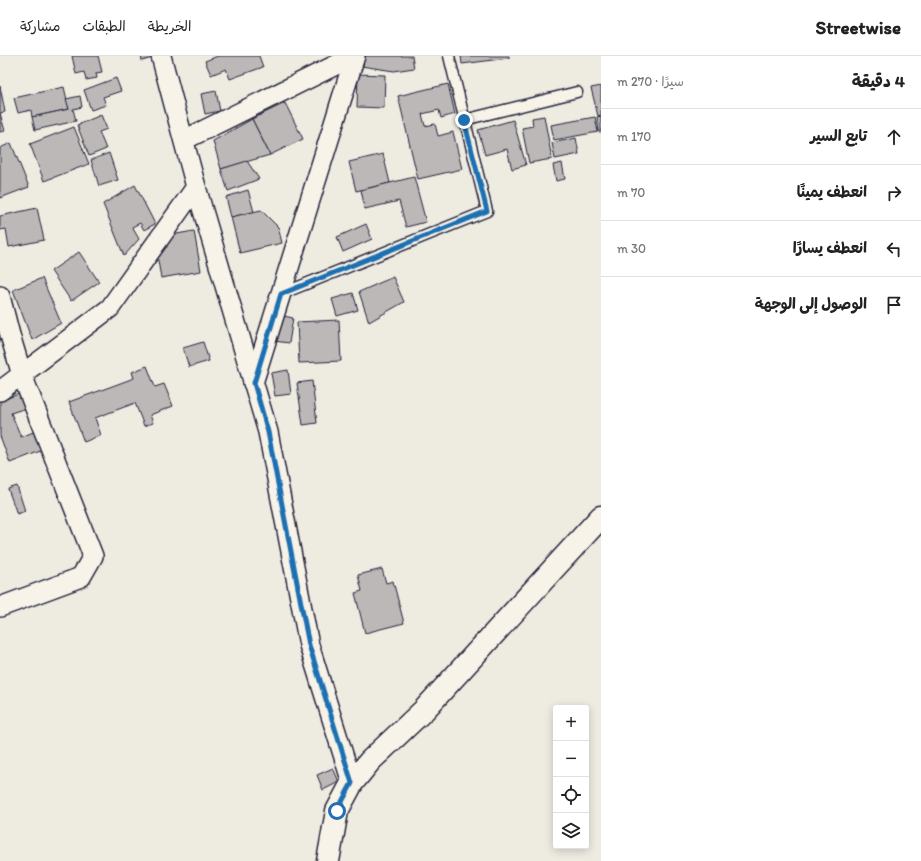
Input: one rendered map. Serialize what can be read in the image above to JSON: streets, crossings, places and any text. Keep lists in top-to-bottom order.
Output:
{
  "page": {
    "header": "Streetwise",
    "nav": ["الخريطة", "الطبقات", "مشاركة"],
    "heading": ["4 دقيقة", "سيرًا · 270 m"],
    "list": [
      ["تابع السير", "170 m"],
      ["انعطف يمينًا", "70 m"],
      ["انعطف يسارًا", "30 m"],
      "الوصول إلى الوجهة"
    ],
    "map_buttons": ["+", "−"]
  }
}
